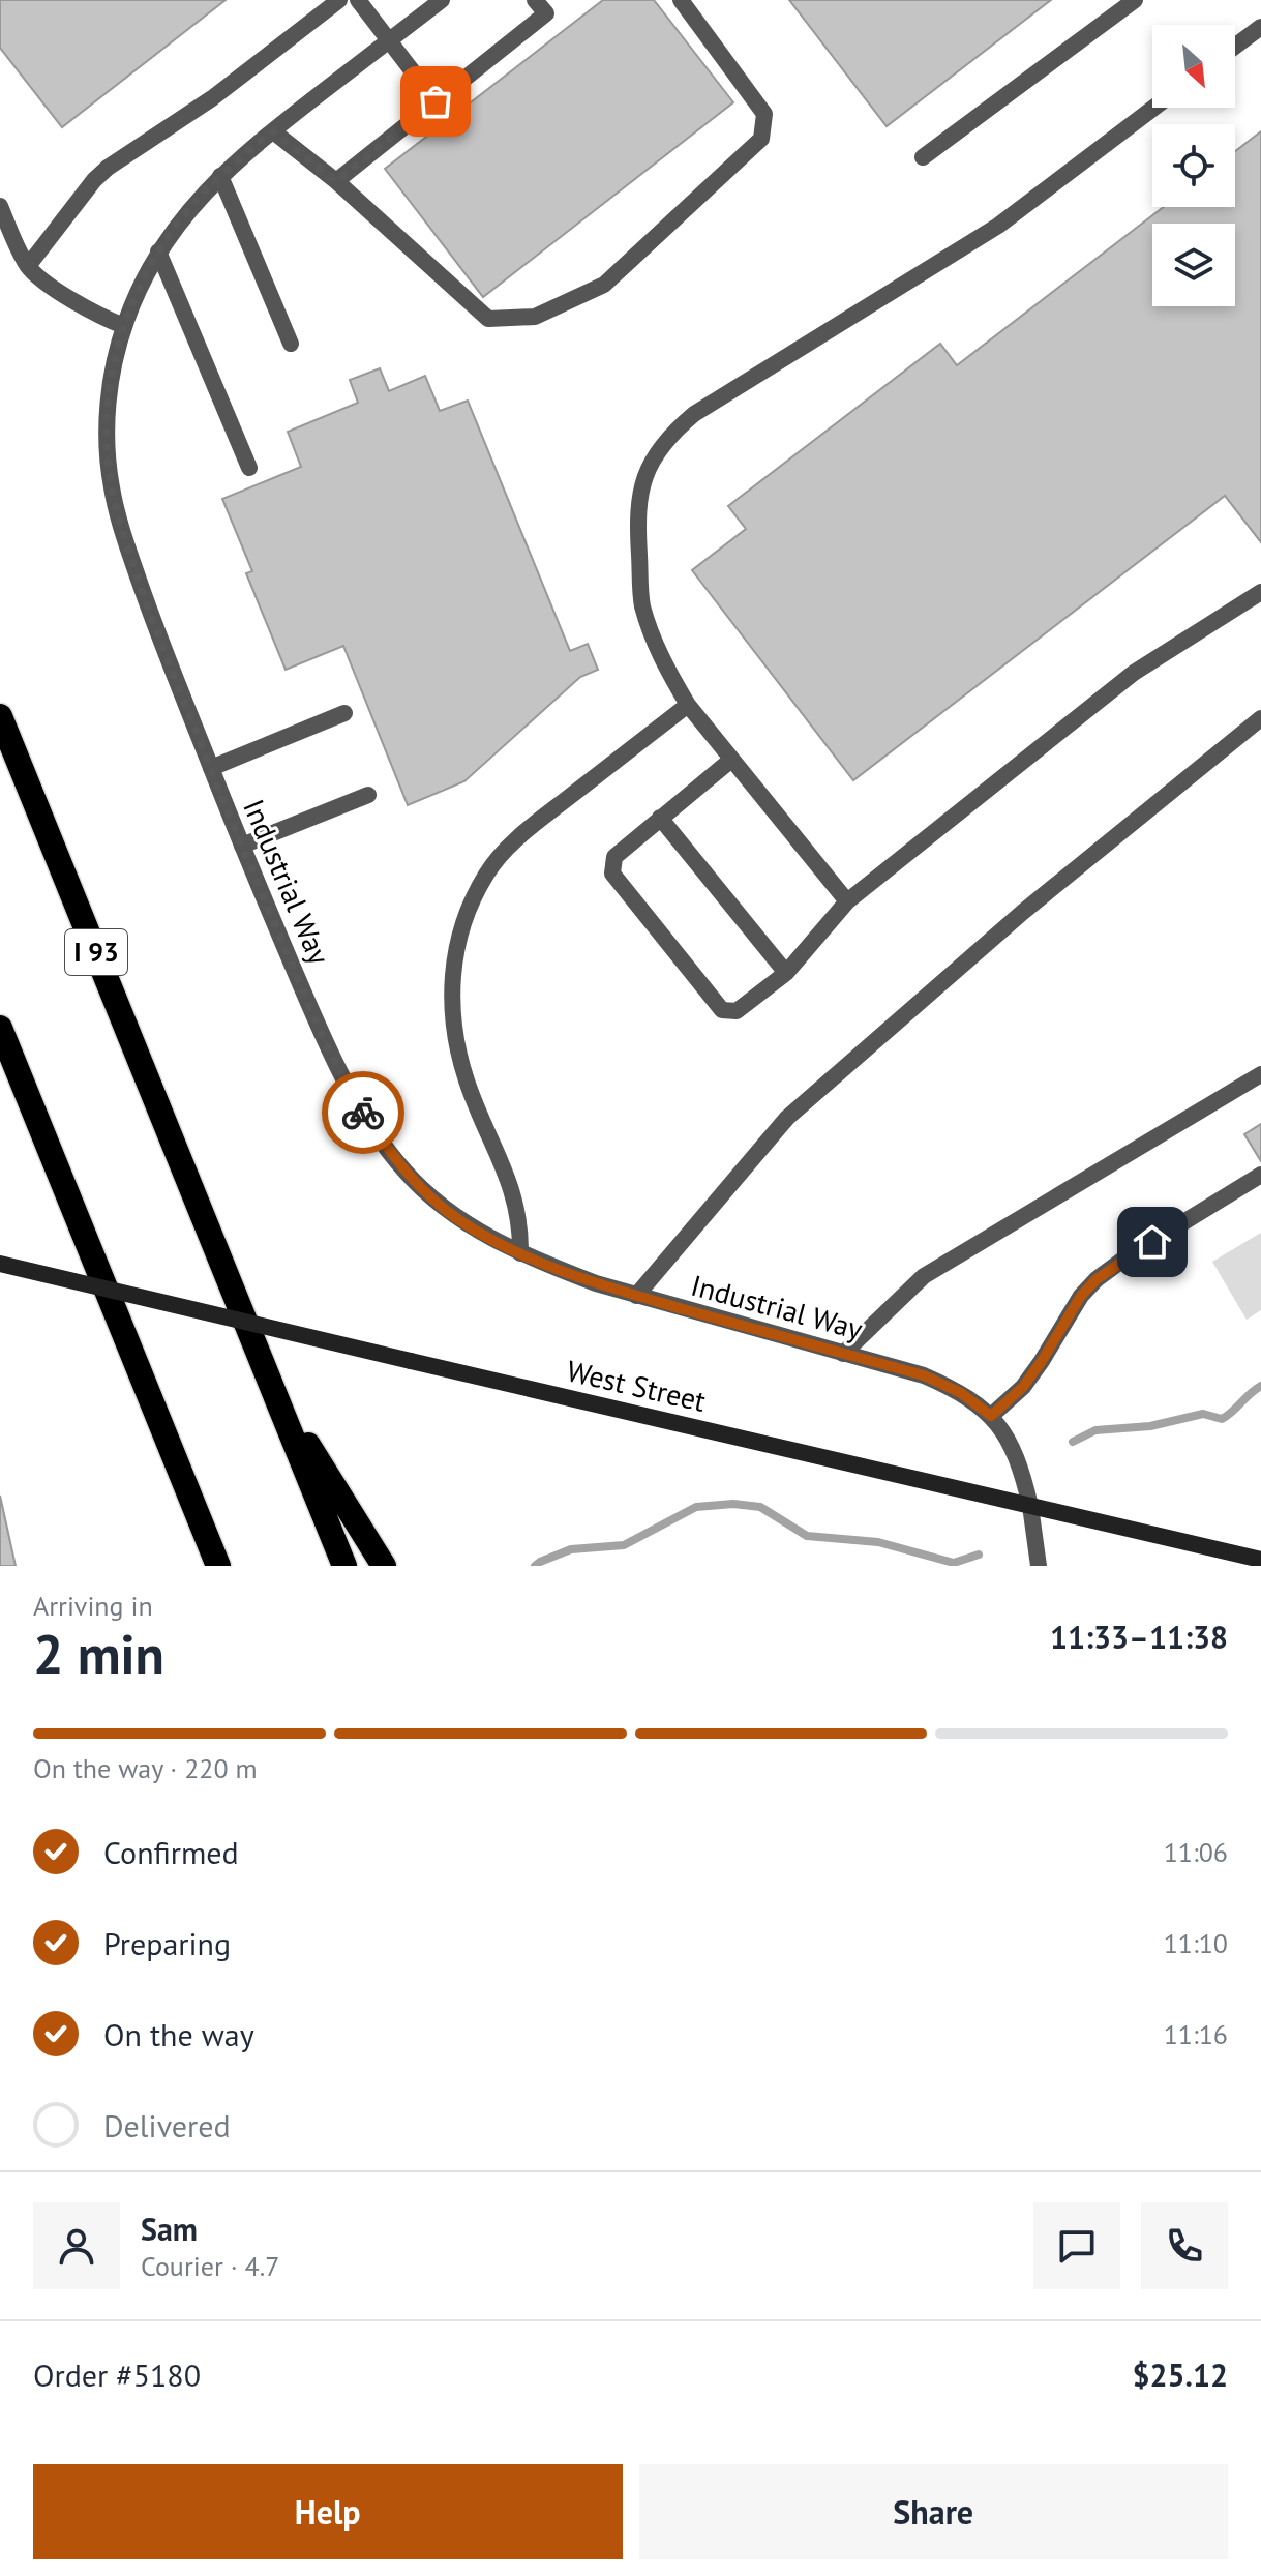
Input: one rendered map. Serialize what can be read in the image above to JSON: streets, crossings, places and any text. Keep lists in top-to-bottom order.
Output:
{
  "streets": {
    "highway": ["I 93"],
    "main road": ["West Street"],
    "street": ["Industrial Way"]
  },
  "crossings": [
    ["Industrial Way", "West Street"]
  ],
  "north": "bottom right",
  "page": {
    "heading": ["2 min", "Arriving in", "11:33–11:38"],
    "panel": [
      "Sam",
      "Courier · 4.7",
      "Order #5180",
      "$25.12"
    ],
    "bar": "On the way · 220 m",
    "list": [
      ["Confirmed", "11:06"],
      ["Preparing", "11:10"],
      ["On the way", "11:16"],
      "Delivered"
    ],
    "buttons": ["Help", "Share"]
  }
}
